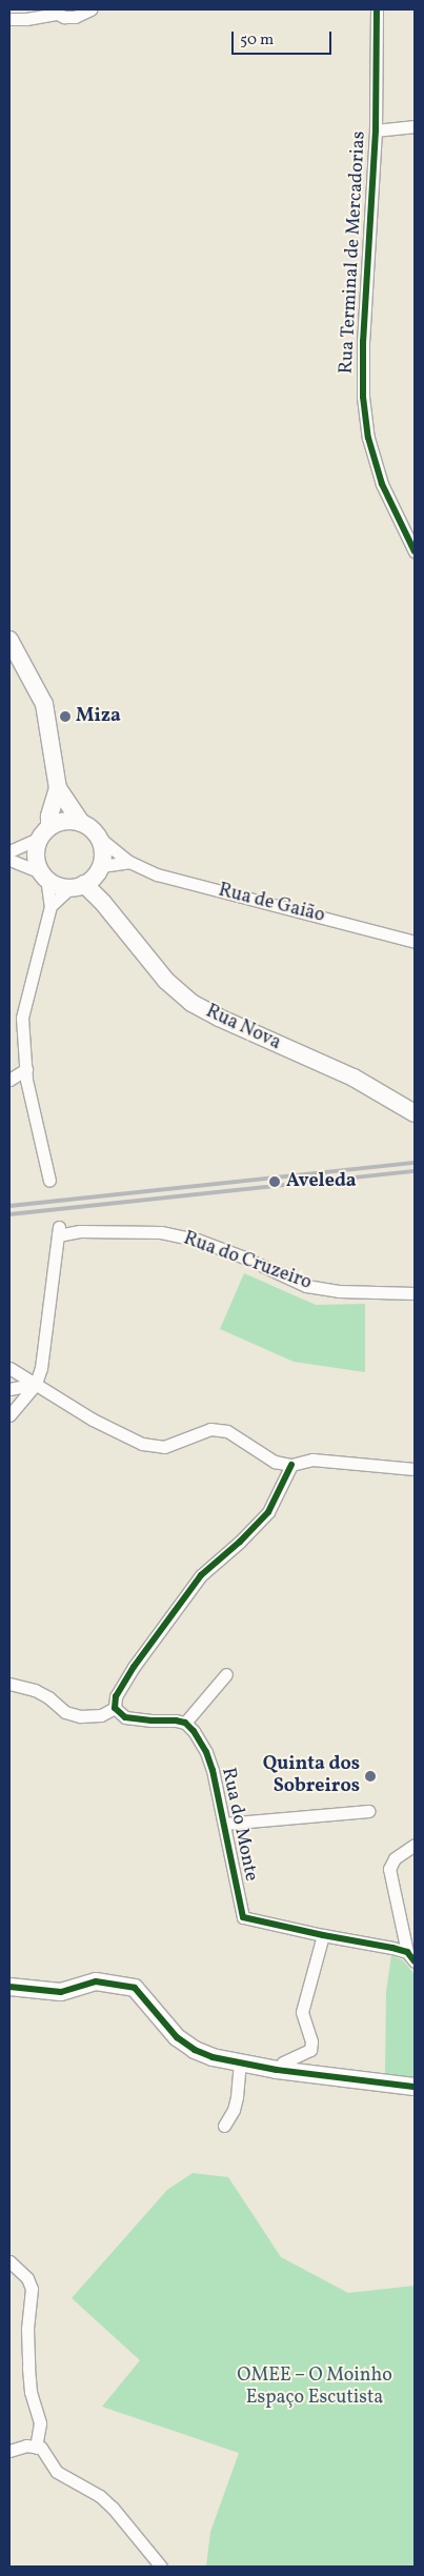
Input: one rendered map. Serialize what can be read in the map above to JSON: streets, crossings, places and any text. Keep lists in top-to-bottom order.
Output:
{
  "streets": {
    "street": [
      "Rua Terminal de Mercadorias",
      "Rua de Gaião",
      "Rua Nova",
      "Rua do Cruzeiro",
      "Rua do Monte"
    ]
  },
  "crossings": [
    ["Rua de Gaião", "Rua Nova"]
  ],
  "parks": ["OMEE – O Moinho Espaço Escutista"],
  "places": ["Miza", "Aveleda", "Quinta dos Sobreiros"],
  "scale_bar": "50 m"
}
